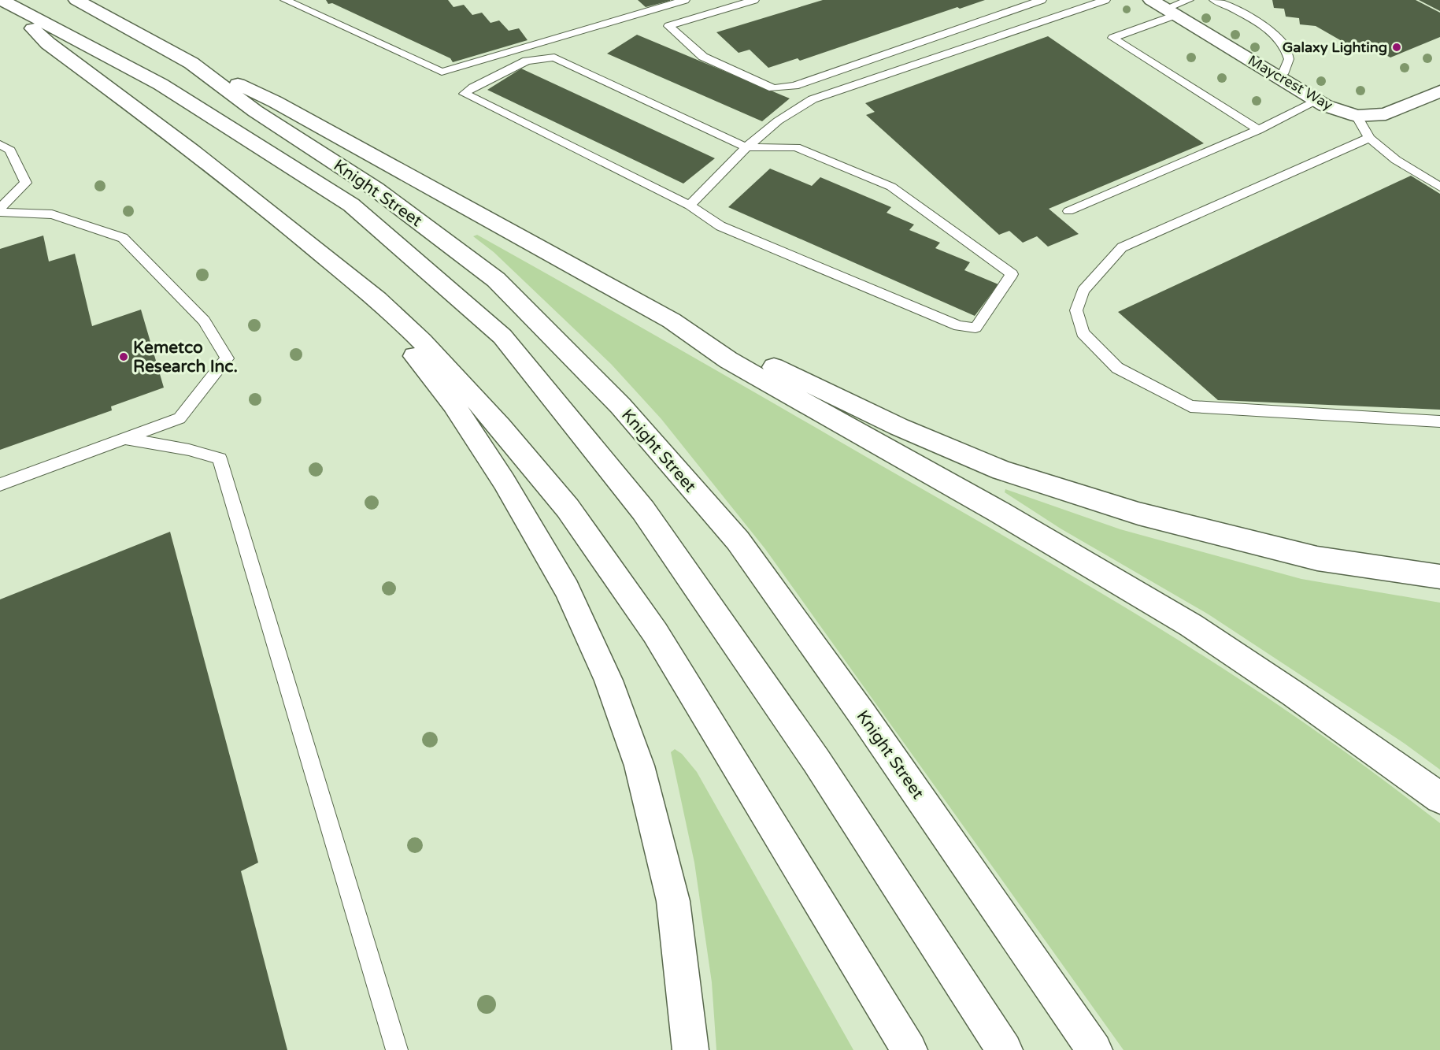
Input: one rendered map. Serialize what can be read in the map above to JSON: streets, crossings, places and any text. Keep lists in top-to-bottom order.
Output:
{
  "streets": {
    "main road": ["Maycrest Way", "Knight Street"]
  },
  "places": ["Galaxy Lighting", "Kemetco Research Inc."]
}
